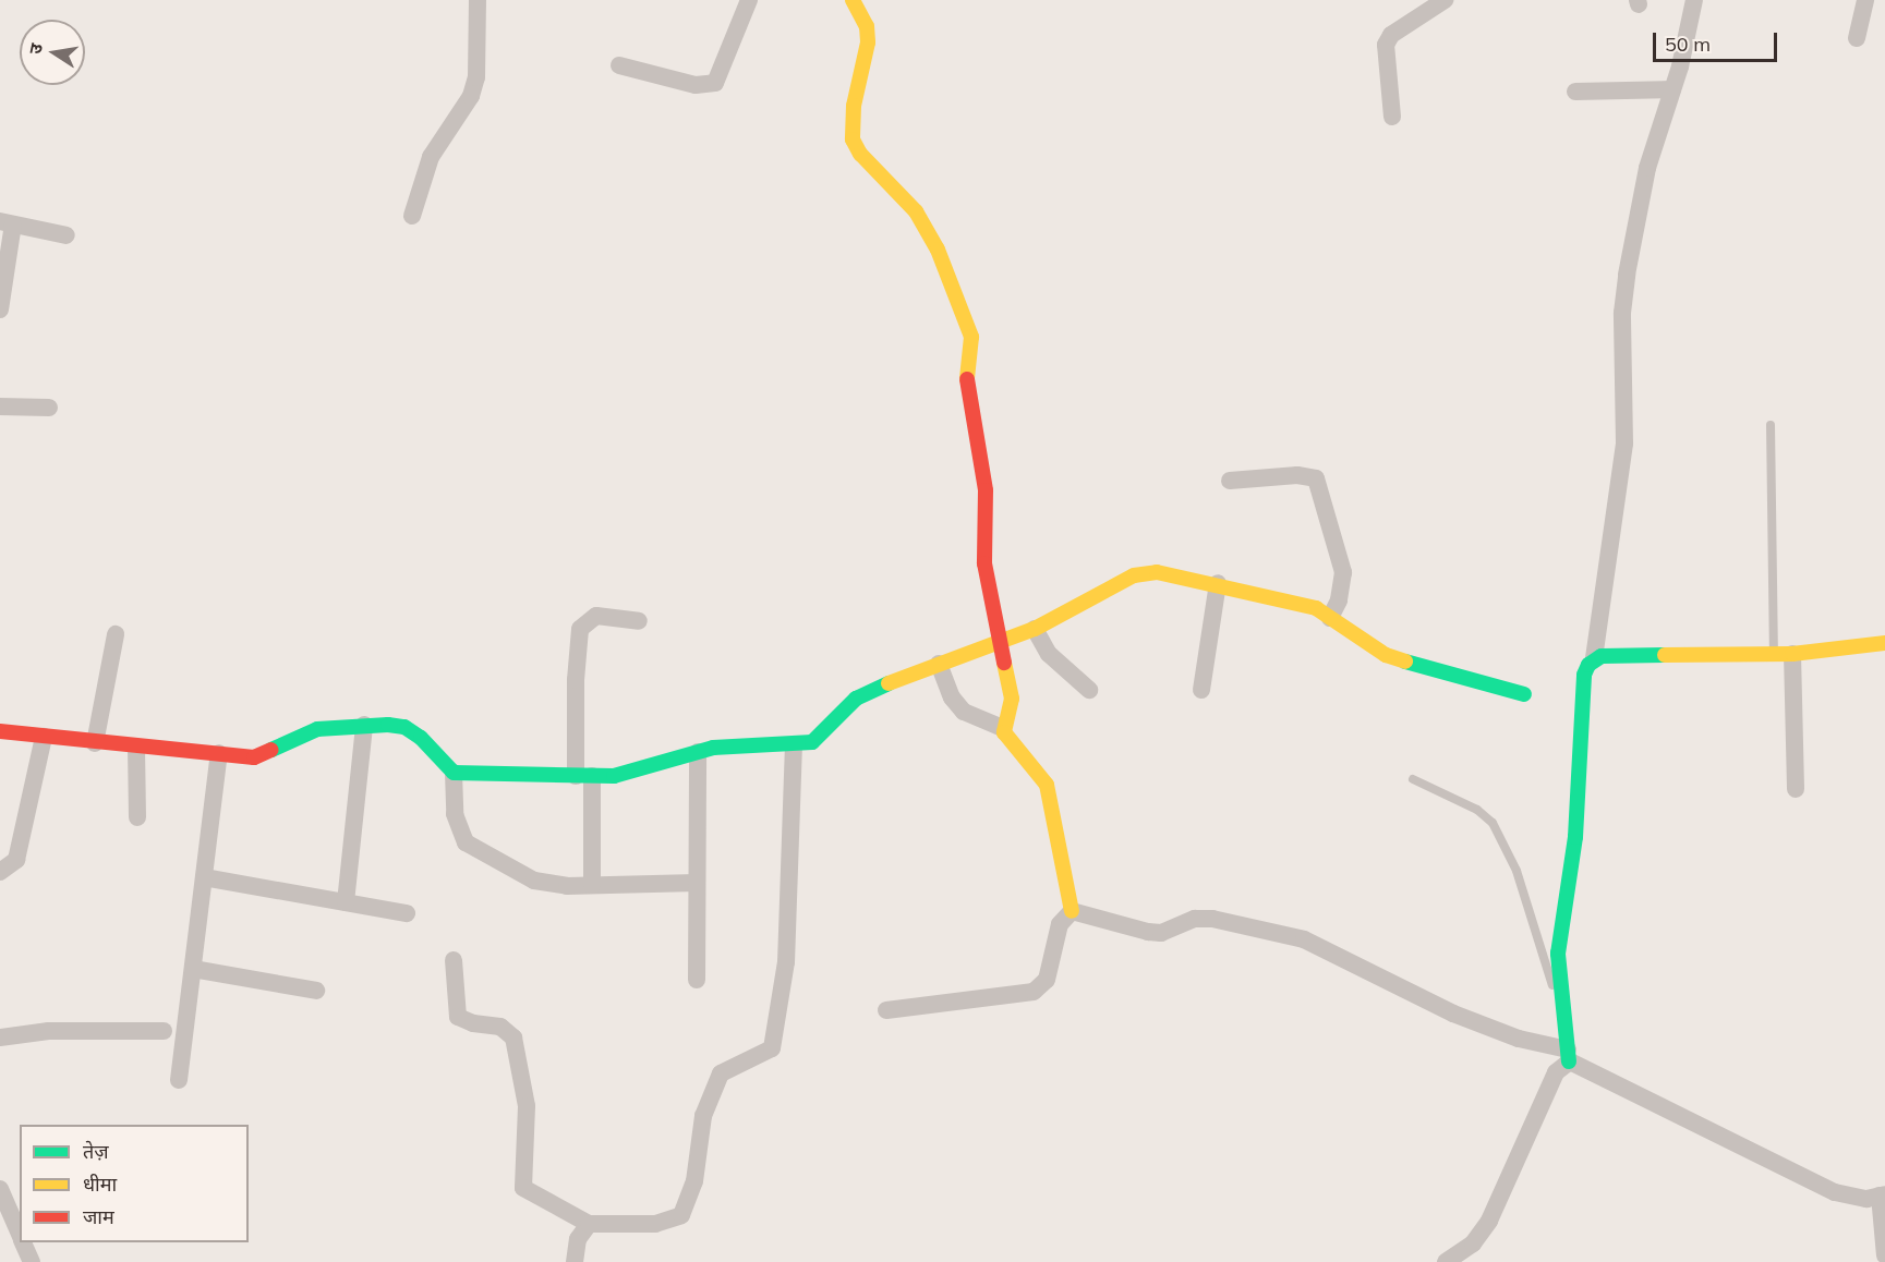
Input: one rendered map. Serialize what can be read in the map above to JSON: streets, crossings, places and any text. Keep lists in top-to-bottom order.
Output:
{
  "legend": ["तेज़", "धीमा", "जाम"],
  "scale_bar": "50 m",
  "north": "left"
}
